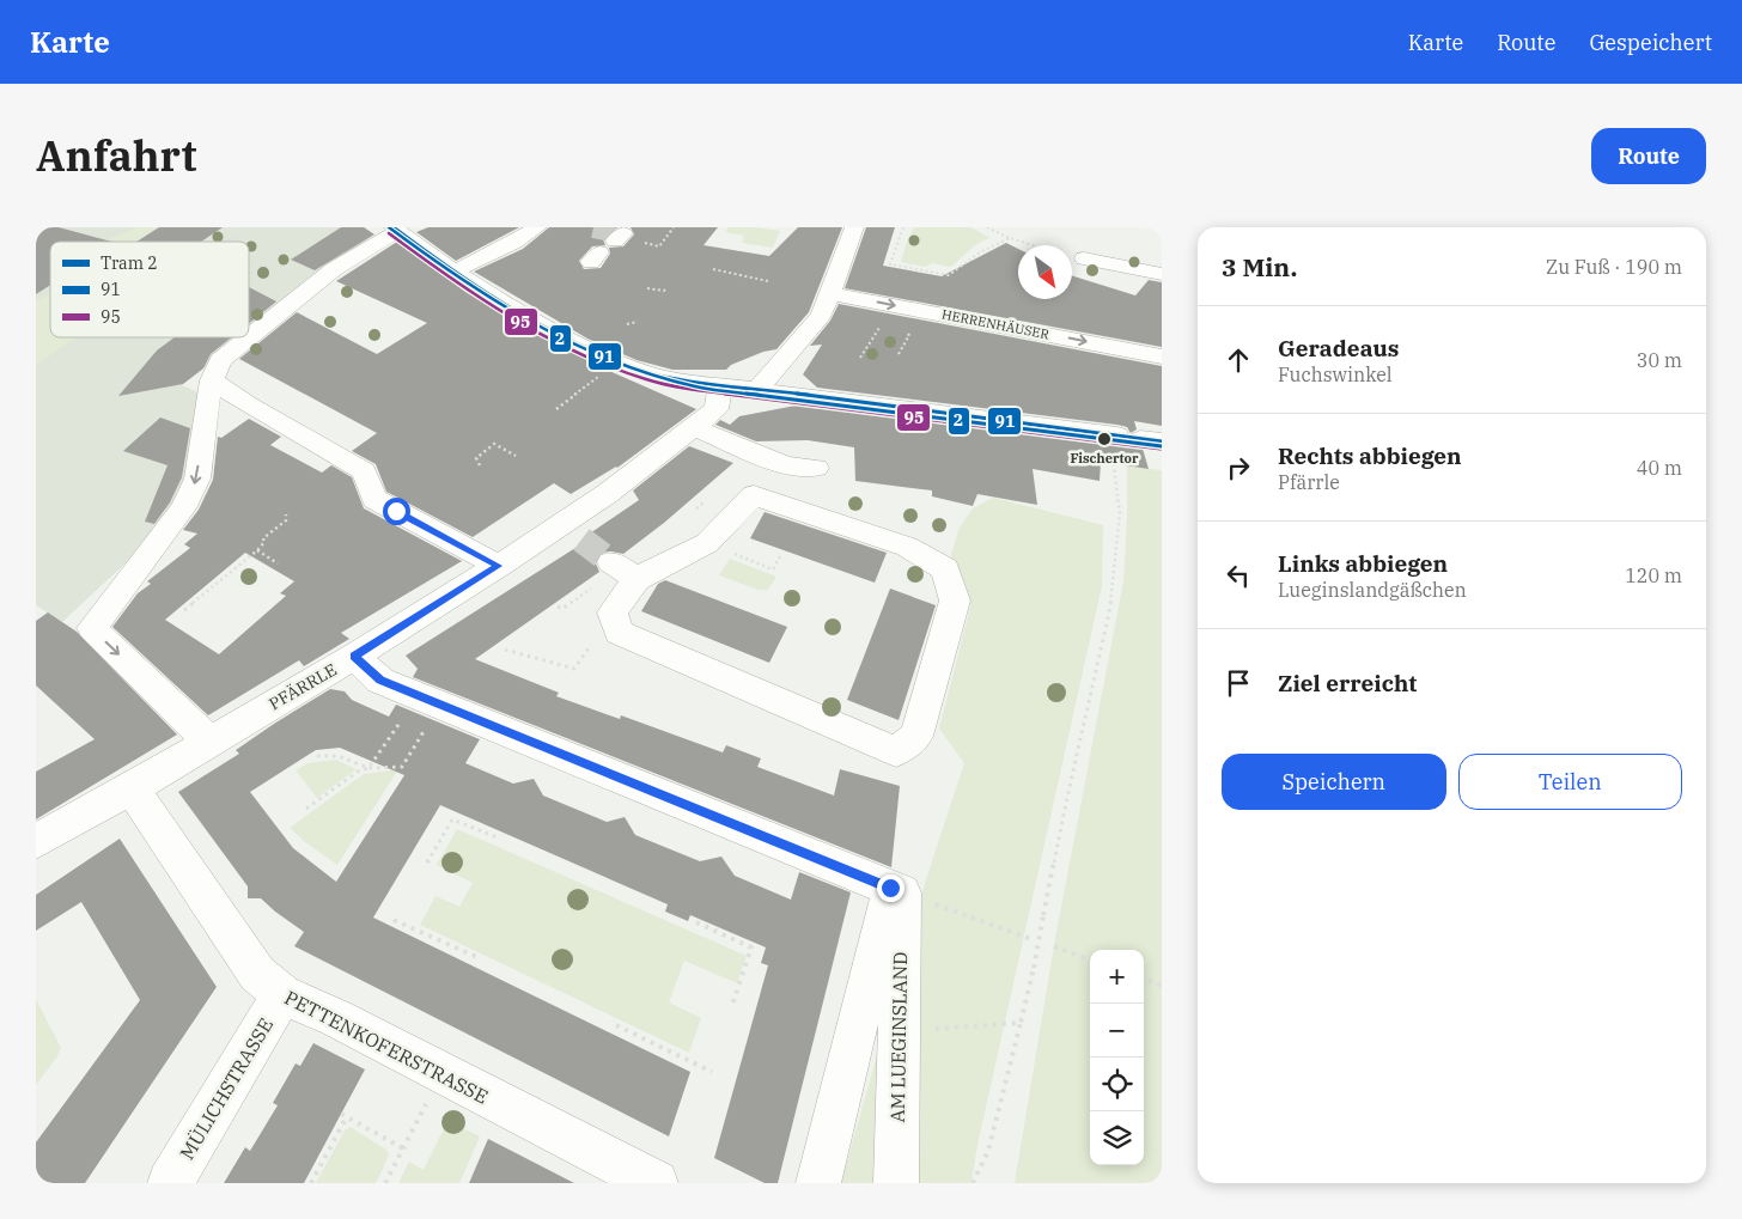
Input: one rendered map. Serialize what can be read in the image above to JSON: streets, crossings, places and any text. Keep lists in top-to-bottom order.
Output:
{
  "streets": {
    "street": [
      "HERRENHÄUSER",
      "PFÄRRLE",
      "AM LUEGINSLAND",
      "PETTENKOFERSTRASSE",
      "MÜLICHSTRASSE"
    ]
  },
  "crossings": [
    ["PFÄRRLE", "PETTENKOFERSTRASSE"],
    ["PETTENKOFERSTRASSE", "MÜLICHSTRASSE"]
  ],
  "places": ["Fischertor"],
  "lines": ["tram line 2", "transit line 91", "transit line 95"],
  "legend": ["Tram 2", "91", "95"],
  "north": "bottom right",
  "page": {
    "header": "Karte",
    "nav": ["Karte", "Route", "Gespeichert"],
    "title": "Anfahrt",
    "buttons": [
      "Route",
      ["Speichern", "Teilen"]
    ],
    "heading": ["3 Min.", "Zu Fuß · 190 m"],
    "list": [
      ["Geradeaus", "Fuchswinkel", "30 m"],
      ["Rechts abbiegen", "Pfärrle", "40 m"],
      ["Links abbiegen", "Lueginslandgäßchen", "120 m"],
      "Ziel erreicht"
    ],
    "map_buttons": ["+", "−"]
  }
}
